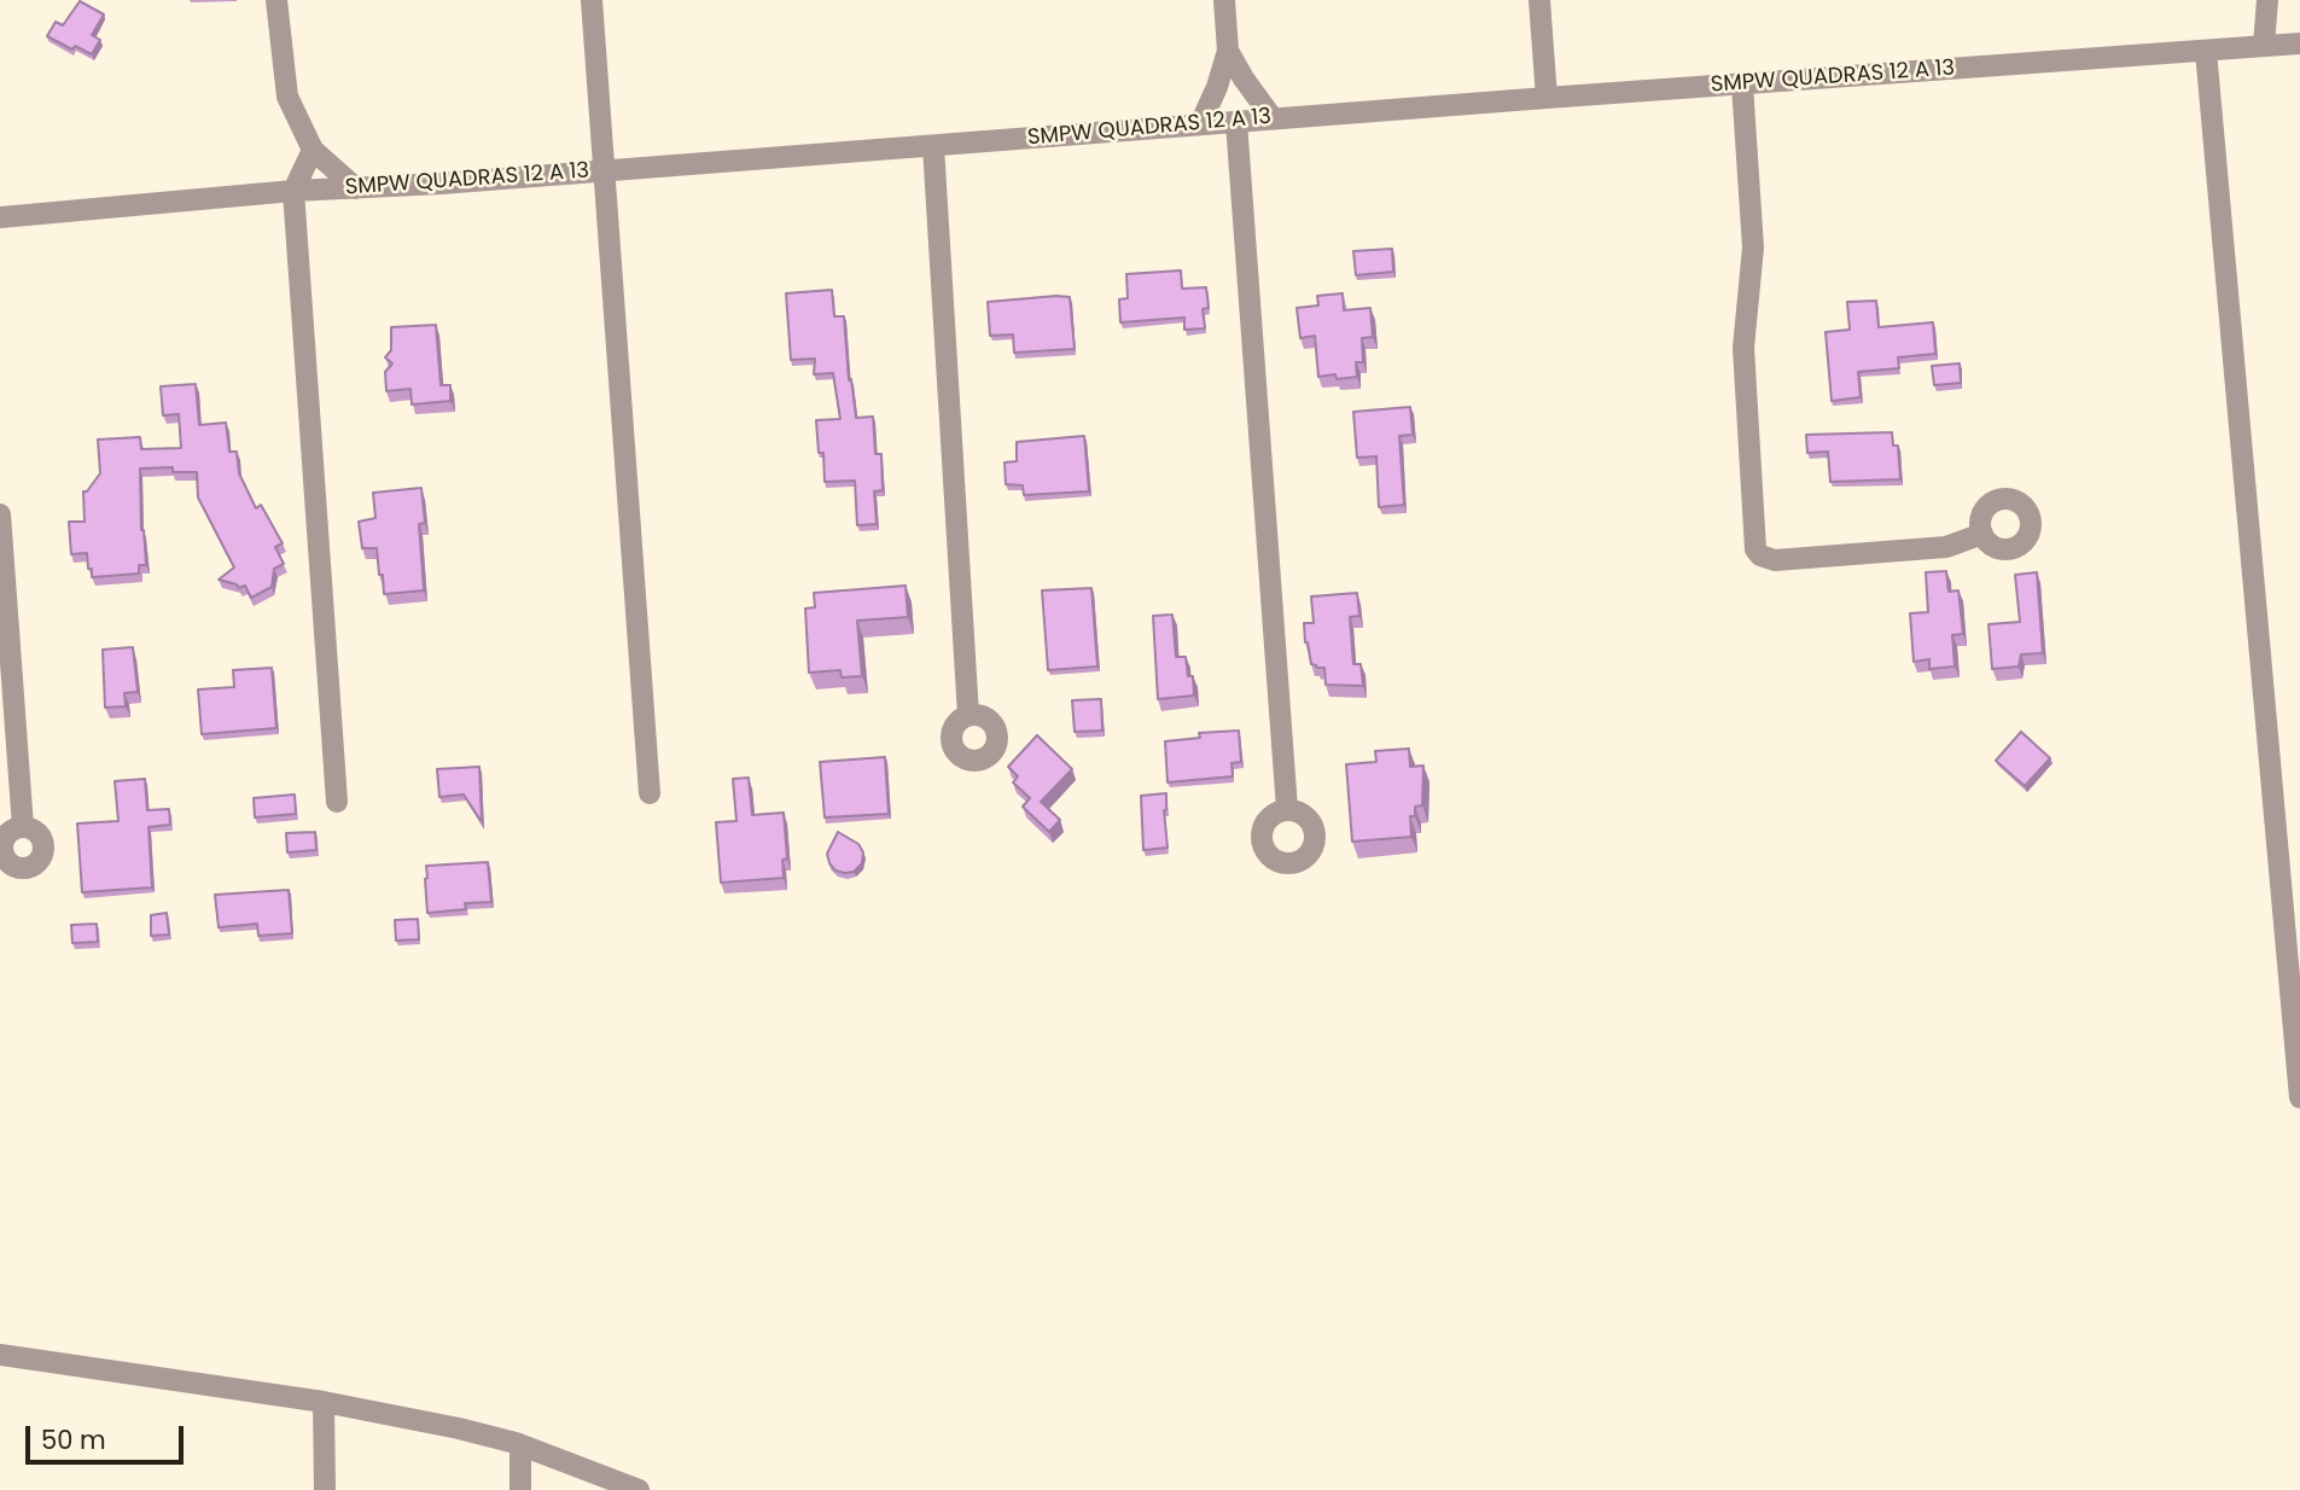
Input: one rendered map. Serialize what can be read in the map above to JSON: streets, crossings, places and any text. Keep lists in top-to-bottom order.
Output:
{
  "streets": {
    "street": ["SMPW QUADRAS 12 A 13"]
  },
  "scale_bar": "50 m"
}
